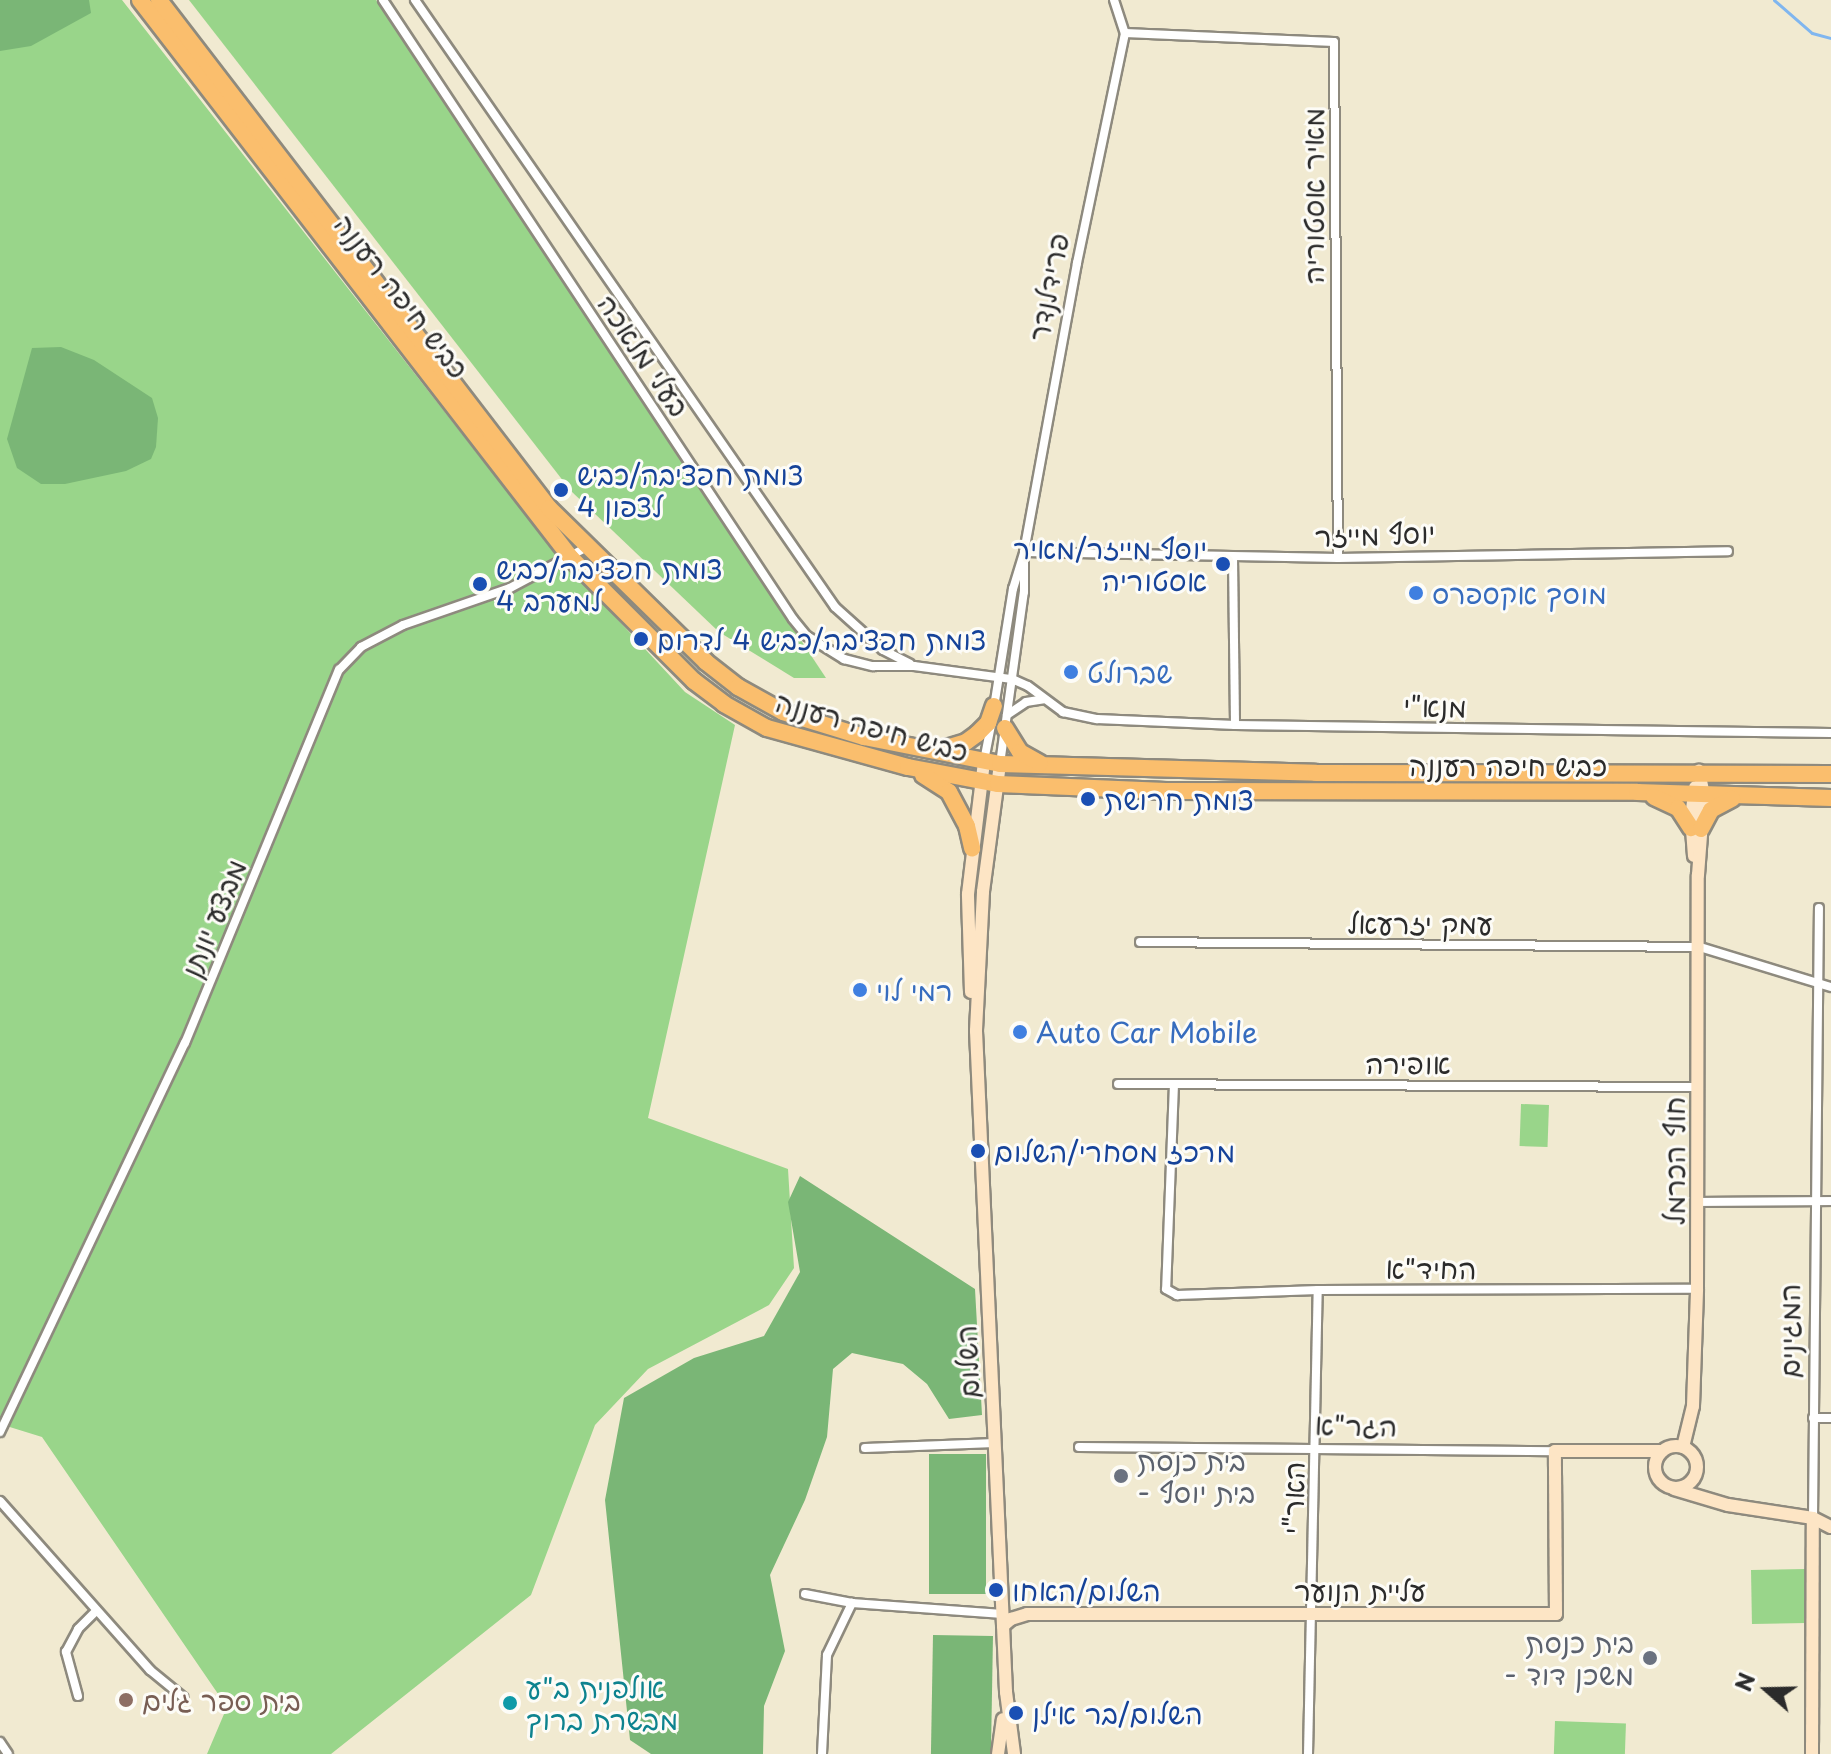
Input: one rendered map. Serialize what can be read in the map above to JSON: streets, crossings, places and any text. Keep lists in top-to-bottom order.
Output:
{
  "streets": {
    "highway": ["כביש חיפה רעננה"],
    "street": [
      "מאיר אסטוריה",
      "פרידלנדר",
      "בעלי מלאכה",
      "יוסף מייזר",
      "מנא\"י",
      "מבצע יונתן",
      "עמק יזרעאל",
      "אופירה",
      "חוף הכרמל",
      "החיד\"א",
      "המגינים",
      "השלום",
      "הגר\"א",
      "האר\"י",
      "עליית הנוער"
    ]
  },
  "crossings": [
    ["מאיר אסטוריה", "פרידלנדר"],
    ["מאיר אסטוריה", "יוסף מייזר"],
    ["פרידלנדר", "כביש חיפה רעננה"],
    ["פרידלנדר", "בעלי מלאכה"],
    ["פרידלנדר", "יוסף מייזר"],
    ["פרידלנדר", "מנא\"י"],
    ["פרידלנדר", "השלום"],
    ["כביש חיפה רעננה", "מבצע יונתן"],
    ["כביש חיפה רעננה", "חוף הכרמל"],
    ["כביש חיפה רעננה", "השלום"],
    ["בעלי מלאכה", "מנא\"י"],
    ["עמק יזרעאל", "חוף הכרמל"],
    ["עמק יזרעאל", "המגינים"],
    ["אופירה", "חוף הכרמל"],
    ["אופירה", "החיד\"א"],
    ["חוף הכרמל", "החיד\"א"],
    ["חוף הכרמל", "הגר\"א"],
    ["החיד\"א", "האר\"י"],
    ["השלום", "עליית הנוער"],
    ["הגר\"א", "האר\"י"],
    ["הגר\"א", "עליית הנוער"],
    ["האר\"י", "עליית הנוער"]
  ],
  "places": [
    "צומת חפציבה/כביש 4 לצפון",
    "יוסף מייזר/מאיר אסטוריה",
    "צומת חפציבה/כביש 4 למערב",
    "מוסך אקספרס",
    "צומת חפציבה/כביש 4 לדרום",
    "שברולט",
    "צומת חרושת",
    "רמי לוי",
    "Auto Car Mobile",
    "מרכז מסחרי/השלום",
    "בית כנסת - בית יוסף",
    "השלום/האחו",
    "בית כנסת - משכן דוד",
    "בית ספר גלים",
    "אולפנית ב\"ע מבשרת ברוך",
    "השלום/בר אילן"
  ],
  "north": "left"
}
